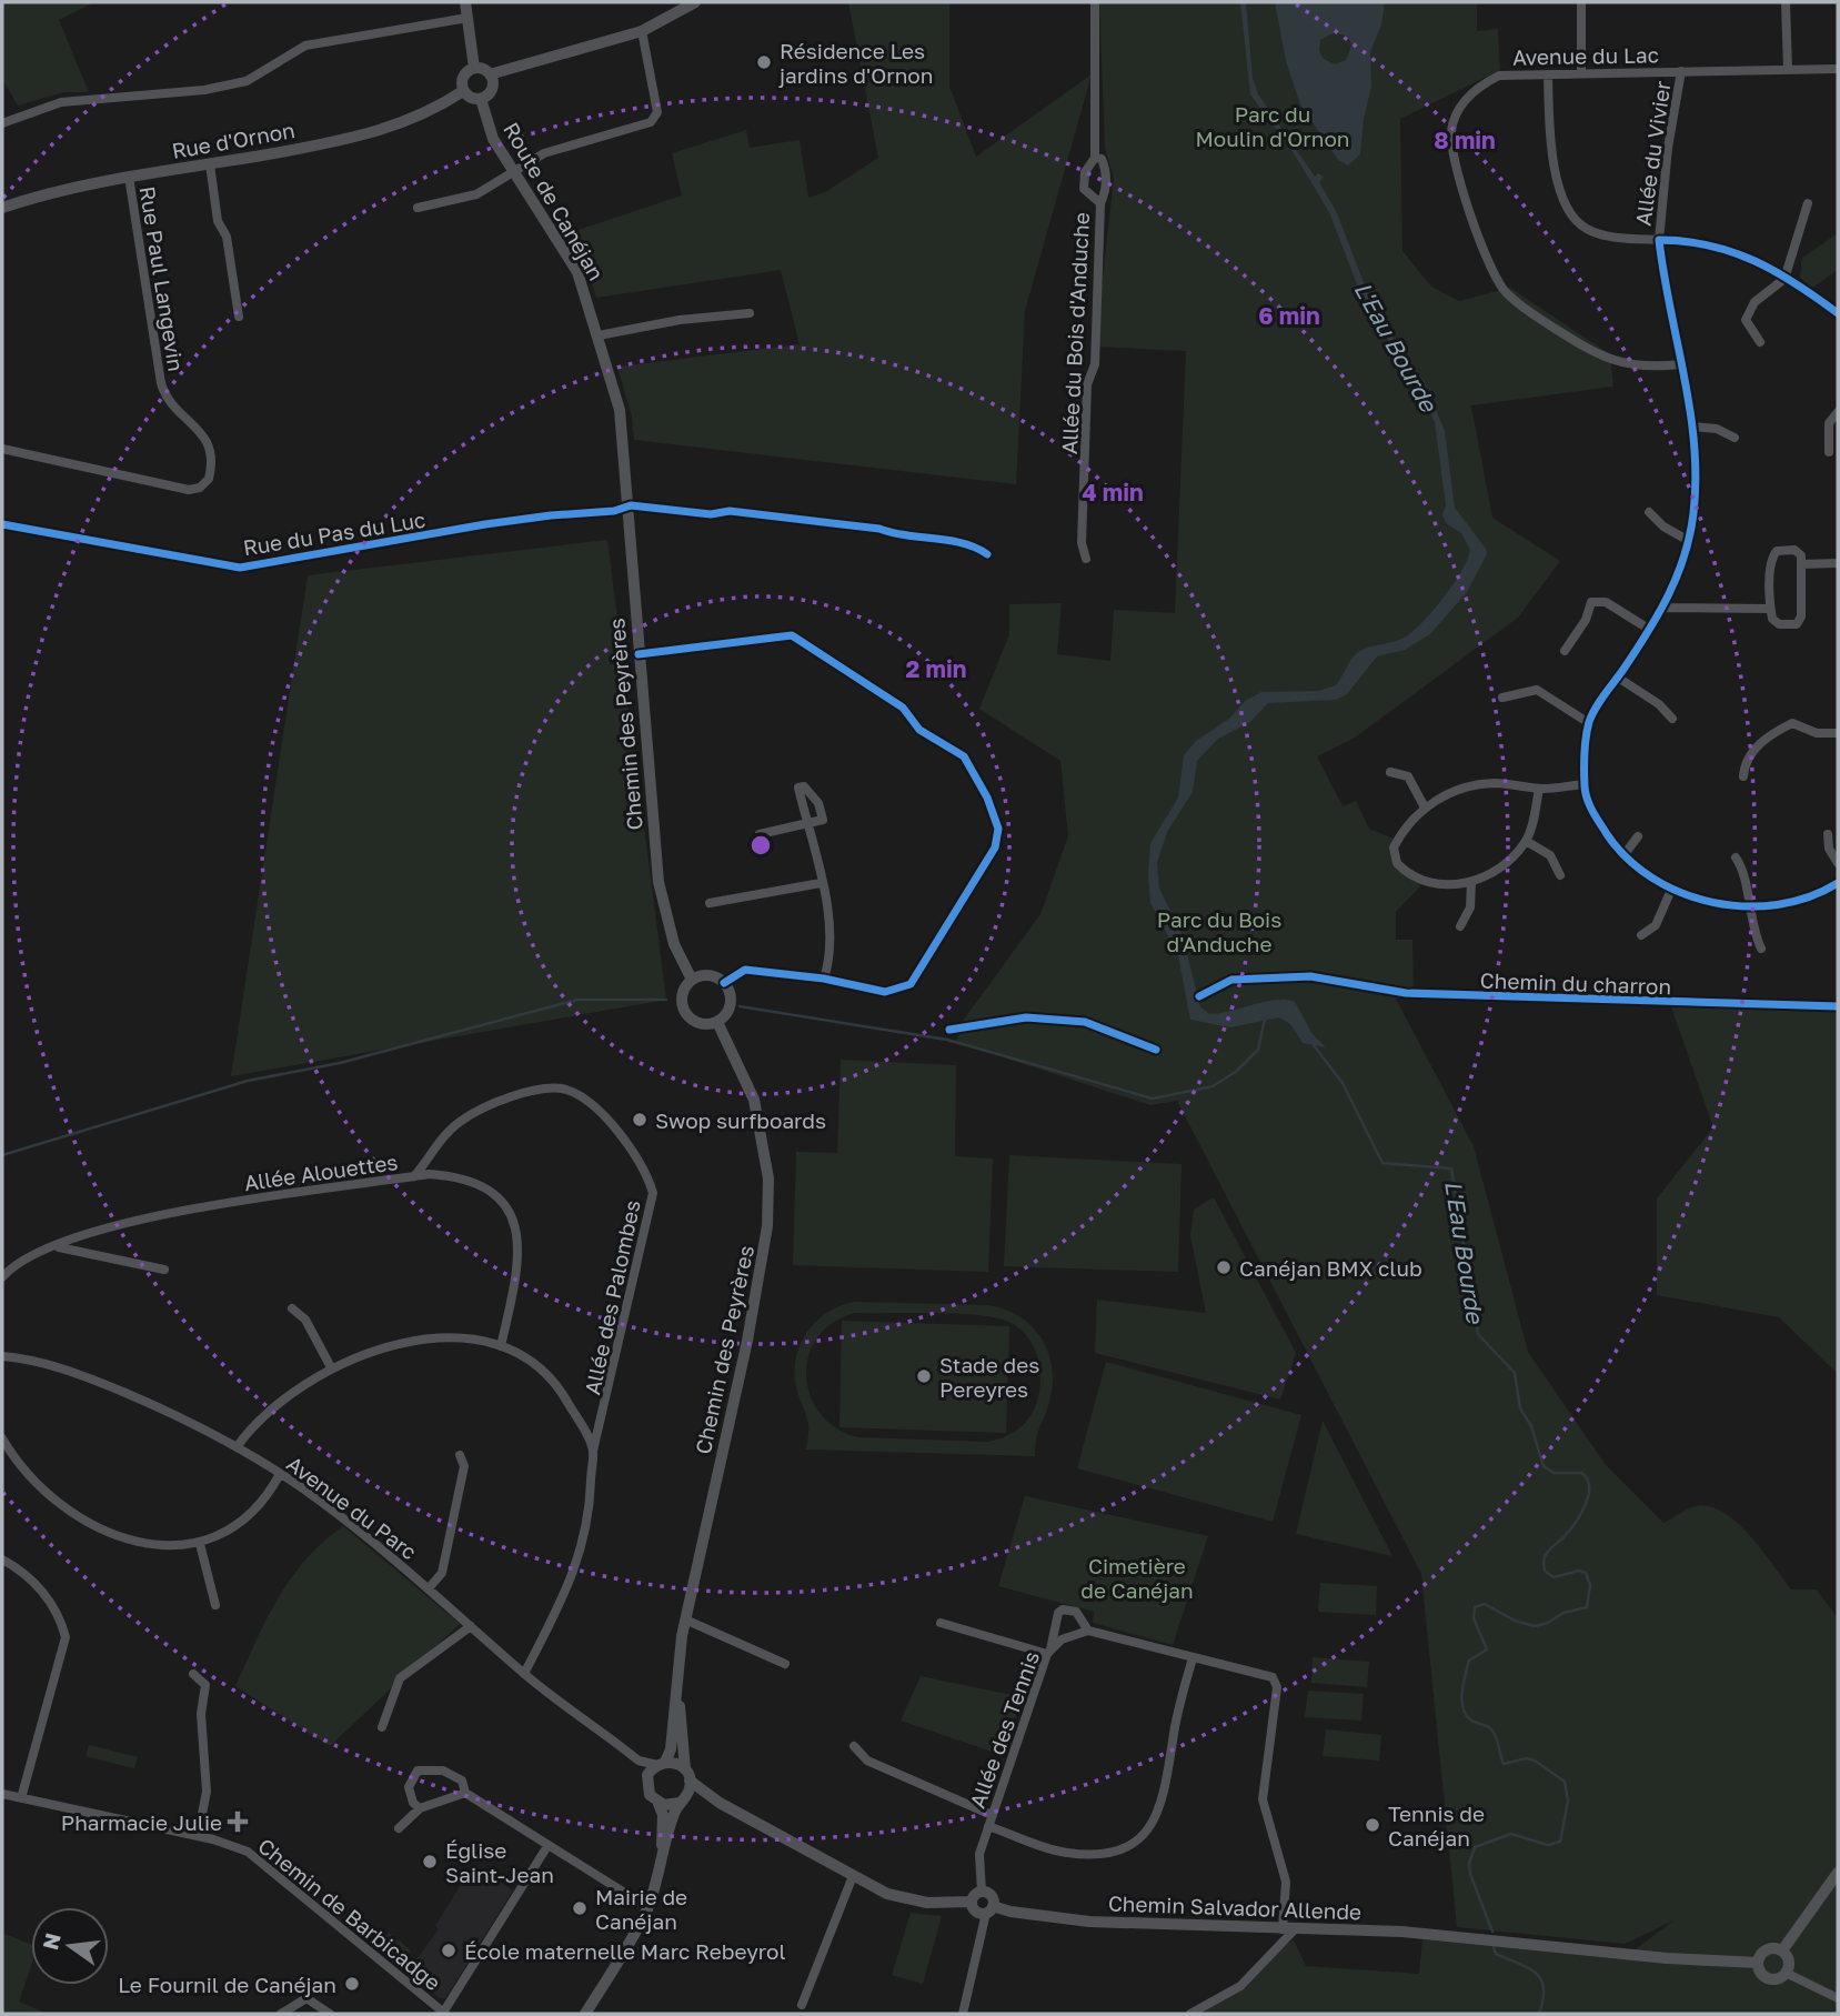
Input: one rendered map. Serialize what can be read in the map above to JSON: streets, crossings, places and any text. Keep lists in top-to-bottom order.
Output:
{
  "streets": {
    "street": [
      "Avenue du Lac",
      "Rue d'Ornon",
      "Allée du Vivier",
      "Route de Canéjan",
      "Rue Paul Langevin",
      "Allée du Bois d'Anduche",
      "Rue du Pas du Luc",
      "Chemin des Peyrères",
      "Allée Alouettes",
      "Allée des Palombes",
      "Avenue du Parc",
      "Allée des Tennis",
      "Chemin Salvador Allende",
      "Chemin de Barbicadge"
    ],
    "cycle path": ["Chemin du charron"]
  },
  "crossings": [
    ["Avenue du Lac", "Allée du Vivier"],
    ["Rue d'Ornon", "Route de Canéjan"],
    ["Rue d'Ornon", "Rue Paul Langevin"],
    ["Route de Canéjan", "Rue du Pas du Luc"],
    ["Route de Canéjan", "Chemin des Peyrères"],
    ["Rue du Pas du Luc", "Chemin des Peyrères"],
    ["Chemin des Peyrères", "Avenue du Parc"],
    ["Allée Alouettes", "Allée des Palombes"],
    ["Allée des Palombes", "Avenue du Parc"]
  ],
  "water": ["L'Eau Bourde"],
  "parks": ["Parc du Moulin d'Ornon", "Parc du Bois d'Anduche", "Cimetière de Canéjan"],
  "places": {
    "other": [
      "Résidence Les jardins d'Ornon",
      "Swop surfboards",
      "Canéjan BMX club",
      "Stade des Pereyres",
      "Tennis de Canéjan",
      "Église Saint-Jean",
      "Mairie de Canéjan",
      "École maternelle Marc Rebeyrol",
      "Le Fournil de Canéjan"
    ],
    "health": ["Pharmacie Julie"]
  },
  "north": "left",
  "rings": [
    "8 min",
    "6 min",
    "4 min",
    "2 min"
  ]
}
